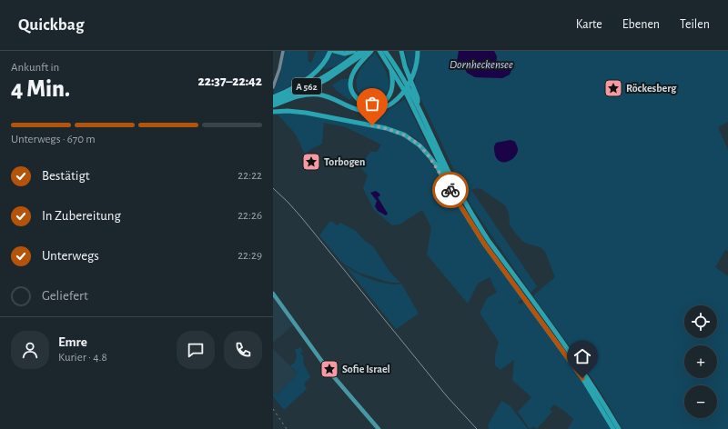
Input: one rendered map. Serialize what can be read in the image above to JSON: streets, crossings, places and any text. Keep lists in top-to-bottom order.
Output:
{
  "streets": {
    "highway": ["A 562"]
  },
  "water": ["Dornheckensee"],
  "places": {
    "place": ["Röckesberg", "Torbogen", "Sofie Israel"]
  },
  "page": {
    "header": "Quickbag",
    "nav": ["Karte", "Ebenen", "Teilen"],
    "heading": ["4 Min.", "Ankunft in", "22:37–22:42"],
    "panel": ["Emre", "Kurier · 4.8"],
    "bar": "Unterwegs · 670 m",
    "list": [
      ["Bestätigt", "22:22"],
      ["In Zubereitung", "22:26"],
      ["Unterwegs", "22:29"],
      "Geliefert"
    ],
    "map_buttons": ["+", "−"]
  }
}
